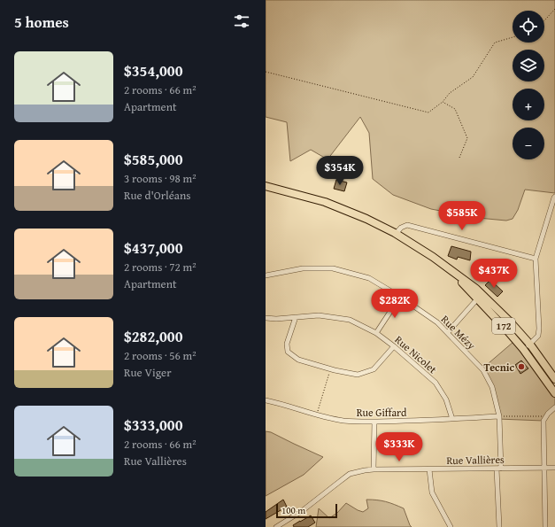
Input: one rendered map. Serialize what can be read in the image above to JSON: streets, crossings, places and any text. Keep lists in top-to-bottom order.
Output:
{
  "streets": {
    "main road": ["172"],
    "street": [
      "Rue Mézy",
      "Rue Nicolet",
      "Rue Giffard",
      "Rue Vallières"
    ]
  },
  "crossings": [
    ["Rue Mézy", "Rue Giffard"],
    ["Rue Mézy", "Rue Vallières"],
    ["Rue Nicolet", "Rue Giffard"]
  ],
  "places": ["Tecnic"],
  "scale_bar": "100 m",
  "page": {
    "heading": "5 homes",
    "map_buttons": ["+", "−"],
    "list": [
      {
        "name": "$354,000",
        "note": "2 rooms · 66 m² · Apartment"
      },
      {
        "name": "$585,000",
        "note": "3 rooms · 98 m² · Rue d'Orléans"
      },
      {
        "name": "$437,000",
        "note": "2 rooms · 72 m² · Apartment"
      },
      {
        "name": "$282,000",
        "note": "2 rooms · 56 m² · Rue Viger"
      },
      {
        "name": "$333,000",
        "note": "2 rooms · 66 m² · Rue Vallières"
      }
    ],
    "price": [
      "$354K",
      "$585K",
      "$437K",
      "$282K",
      "$333K"
    ],
    "scale": "100 m"
  }
}
